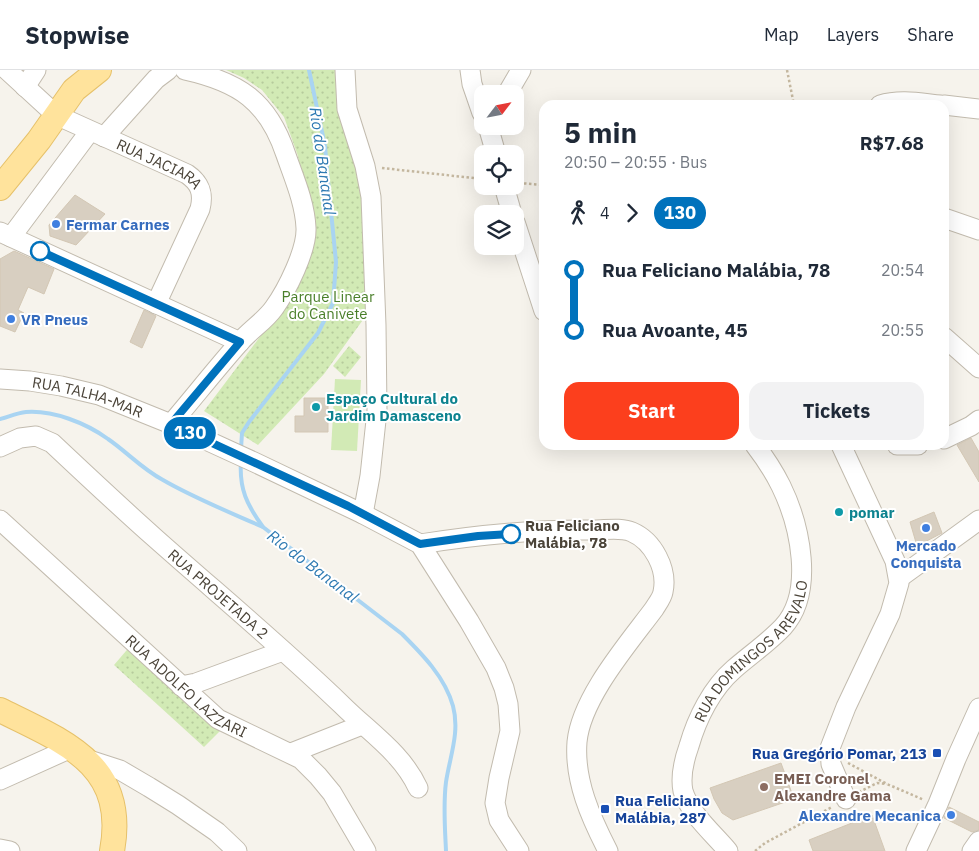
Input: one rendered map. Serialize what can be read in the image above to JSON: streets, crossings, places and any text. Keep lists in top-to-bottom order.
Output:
{
  "streets": {
    "street": [
      "RUA JACIARA",
      "RUA TALHA-MAR",
      "RUA PROJETADA 2",
      "RUA DOMINGOS AREVALO",
      "RUA ADOLFO LAZZARI"
    ]
  },
  "water": ["Rio do Bananal"],
  "parks": ["Parque Linear do Canivete"],
  "places": {
    "other": [
      "Fermar Carnes",
      "VR Pneus",
      "Espaço Cultural do Jardim Damasceno",
      "pomar",
      "Mercado Conquista",
      "Rua Feliciano Malábia, 78",
      "EMEI Coronel Alexandre Gama",
      "Alexandre Mecanica"
    ],
    "transit": ["Rua Gregório Pomar, 213", "Rua Feliciano Malábia, 287"]
  },
  "lines": ["bus line 130"],
  "north": "top right",
  "page": {
    "header": "Stopwise",
    "nav": ["Map", "Layers", "Share"],
    "on_map": "130",
    "heading": ["5 min", "20:50 – 20:55 · Bus", "R$7.68"],
    "legs": ["4", "130"],
    "list": [
      {
        "name": "Rua Feliciano Malábia, 78",
        "value": "20:54"
      },
      {
        "name": "Rua Avoante, 45",
        "value": "20:55"
      }
    ],
    "buttons": ["Start", "Tickets"]
  }
}
